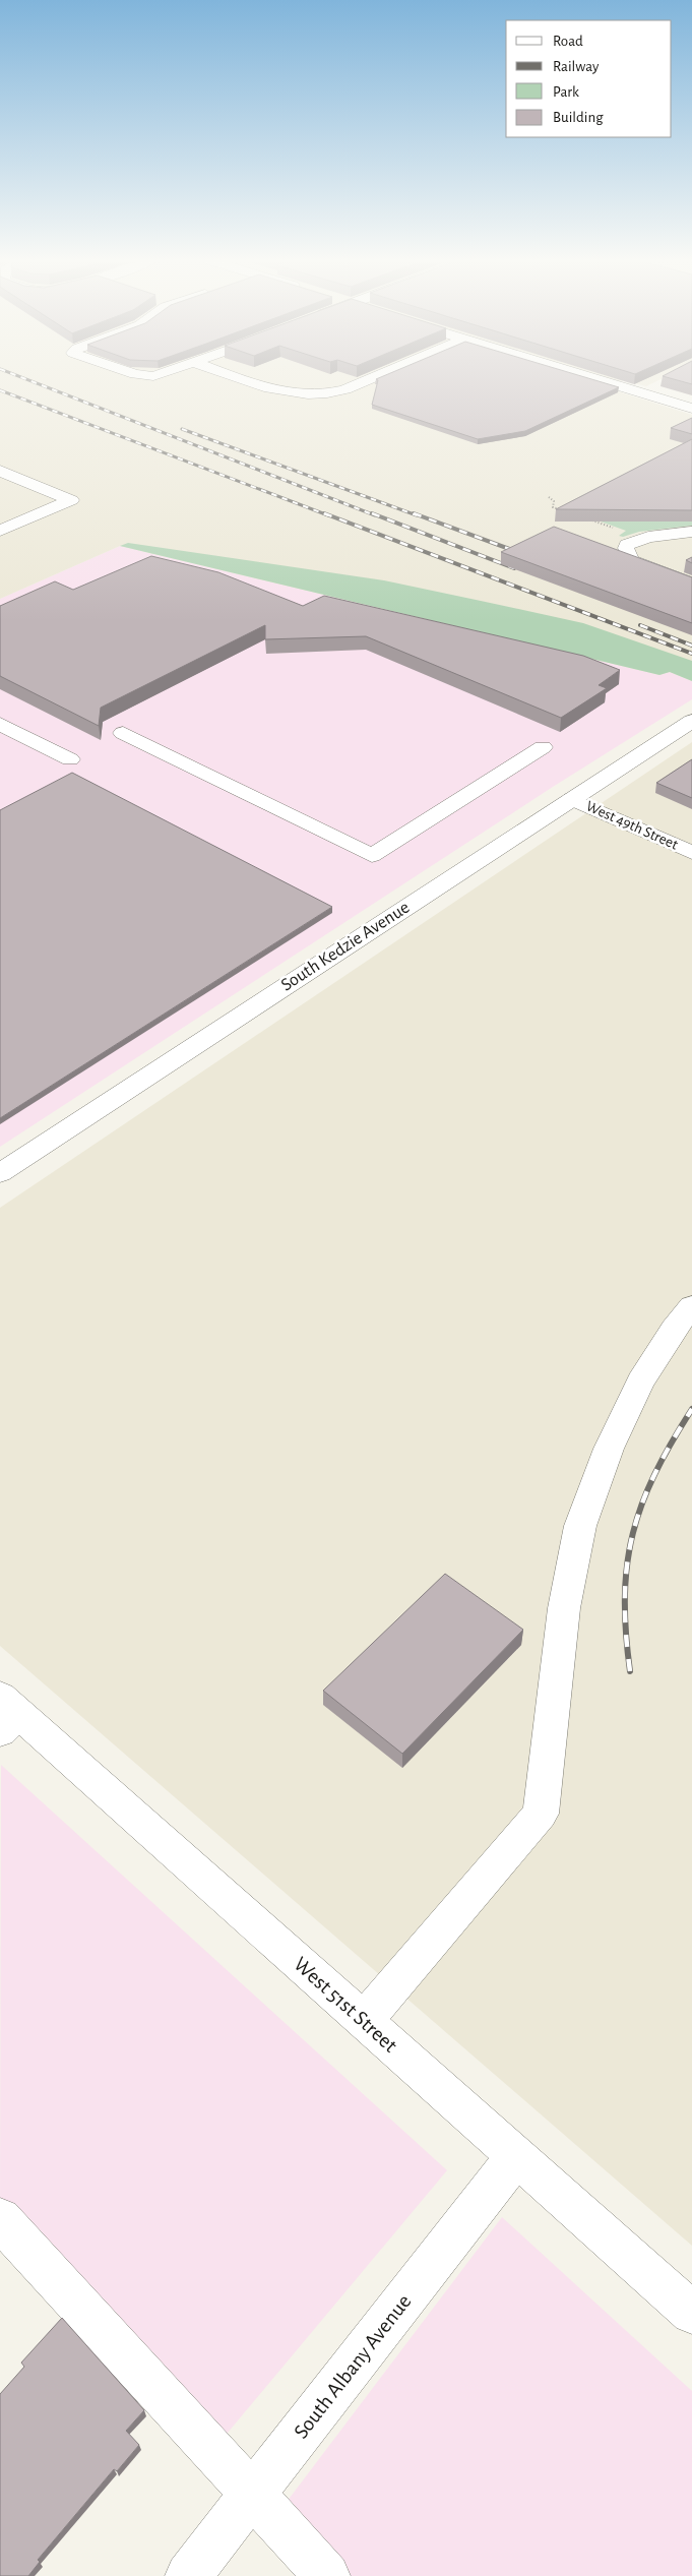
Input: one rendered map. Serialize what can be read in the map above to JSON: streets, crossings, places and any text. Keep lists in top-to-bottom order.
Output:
{
  "streets": {
    "street": [
      "West 49th Street",
      "South Kedzie Avenue",
      "West 51st Street",
      "South Albany Avenue"
    ]
  },
  "crossings": [
    ["West 49th Street", "South Kedzie Avenue"],
    ["West 51st Street", "South Albany Avenue"]
  ],
  "legend": [
    "Road",
    "Railway",
    "Park",
    "Building"
  ]
}
